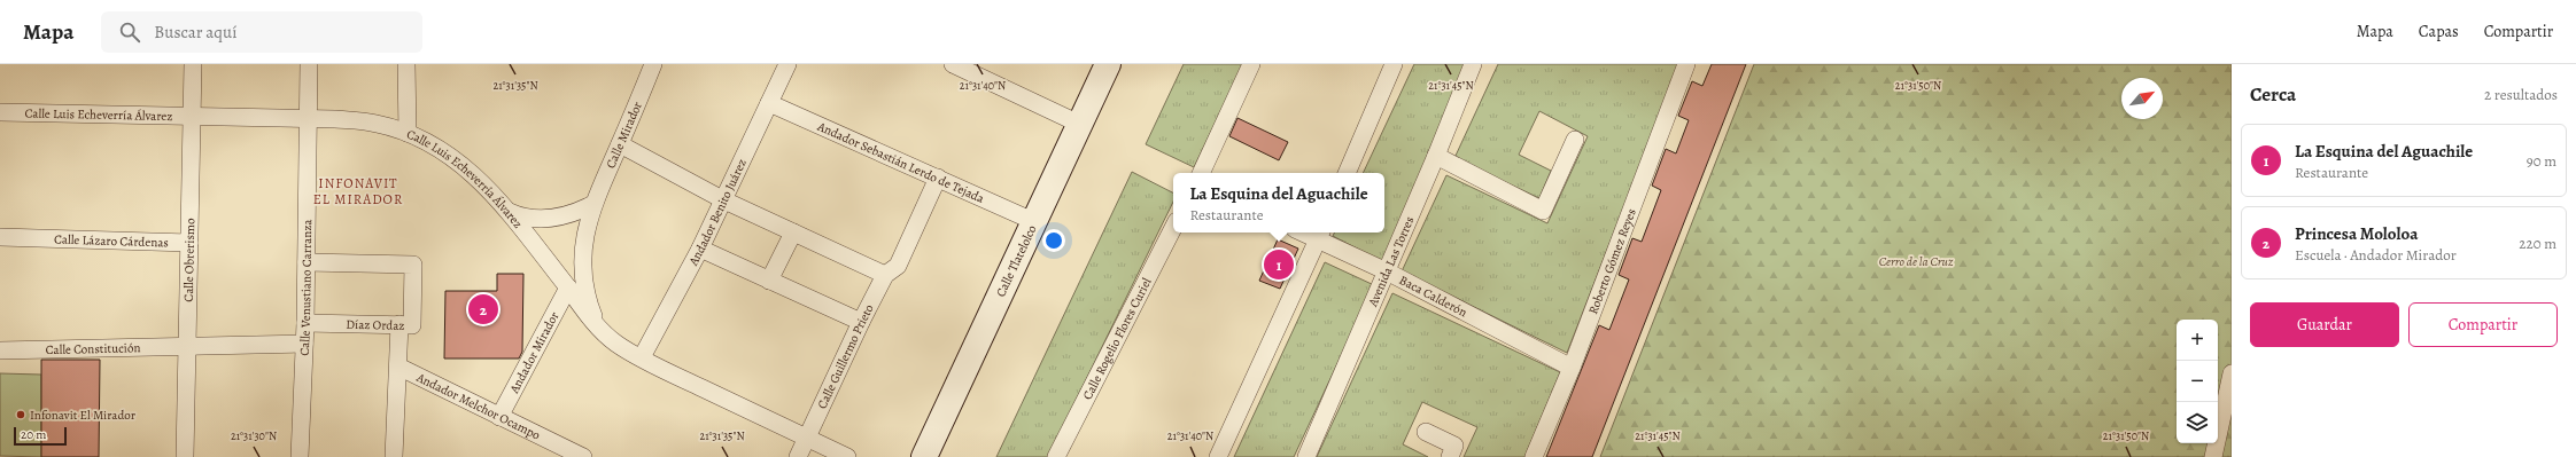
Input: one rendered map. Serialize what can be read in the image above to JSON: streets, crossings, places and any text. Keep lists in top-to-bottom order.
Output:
{
  "streets": {
    "street": [
      "Calle Luis Echeverría Álvarez",
      "Calle Mirador",
      "Andador Sebastián Lerdo de Tejada",
      "Andador Benito Juárez",
      "Calle Lázaro Cárdenas",
      "Calle Tlatelolco",
      "Calle Obrerismo",
      "Avenida Las Torres",
      "Roberto Gómez Reyes",
      "Calle Venustiano Carranza",
      "Baca Calderón",
      "Díaz Ordaz",
      "Calle Rogelio Flores Curiel",
      "Calle Constitución",
      "Andador Mirador",
      "Calle Guillermo Prieto",
      "Andador Melchor Ocampo"
    ]
  },
  "crossings": [
    ["Calle Luis Echeverría Álvarez", "Calle Mirador"],
    ["Calle Luis Echeverría Álvarez", "Andador Benito Juárez"],
    ["Calle Luis Echeverría Álvarez", "Calle Obrerismo"],
    ["Calle Luis Echeverría Álvarez", "Calle Venustiano Carranza"],
    ["Calle Luis Echeverría Álvarez", "Andador Mirador"],
    ["Calle Luis Echeverría Álvarez", "Calle Guillermo Prieto"],
    ["Andador Sebastián Lerdo de Tejada", "Andador Benito Juárez"],
    ["Andador Sebastián Lerdo de Tejada", "Calle Tlatelolco"],
    ["Andador Sebastián Lerdo de Tejada", "Calle Guillermo Prieto"],
    ["Calle Lázaro Cárdenas", "Calle Obrerismo"],
    ["Calle Obrerismo", "Calle Constitución"],
    ["Avenida Las Torres", "Baca Calderón"],
    ["Roberto Gómez Reyes", "Baca Calderón"],
    ["Calle Venustiano Carranza", "Díaz Ordaz"],
    ["Calle Venustiano Carranza", "Calle Constitución"],
    ["Andador Mirador", "Andador Melchor Ocampo"]
  ],
  "districts": ["INFONAVIT EL MIRADOR"],
  "parks": ["Cerro de la Cruz"],
  "places": ["Infonavit El Mirador"],
  "scale_bar": "20 m",
  "north": "top right",
  "page": {
    "header": "Mapa",
    "search": "Buscar aquí",
    "nav": ["Mapa", "Capas", "Compartir"],
    "heading": ["Cerca", "2 resultados"],
    "list": [
      {
        "mark": "1",
        "name": "La Esquina del Aguachile",
        "note": "Restaurante",
        "value": "90 m"
      },
      {
        "mark": "2",
        "name": "Princesa Mololoa",
        "note": "Escuela · Andador Mirador",
        "value": "220 m"
      }
    ],
    "popup": ["La Esquina del Aguachile", "Restaurante"],
    "pins": ["1", "2"],
    "buttons": ["Guardar", "Compartir"],
    "map_buttons": ["+", "−"],
    "scale": "20 m"
  },
  "coordinates": [
    "21°31'35\"N",
    "21°31'40\"N",
    "21°31'45\"N",
    "21°31'50\"N",
    "21°31'30\"N"
  ]
}
